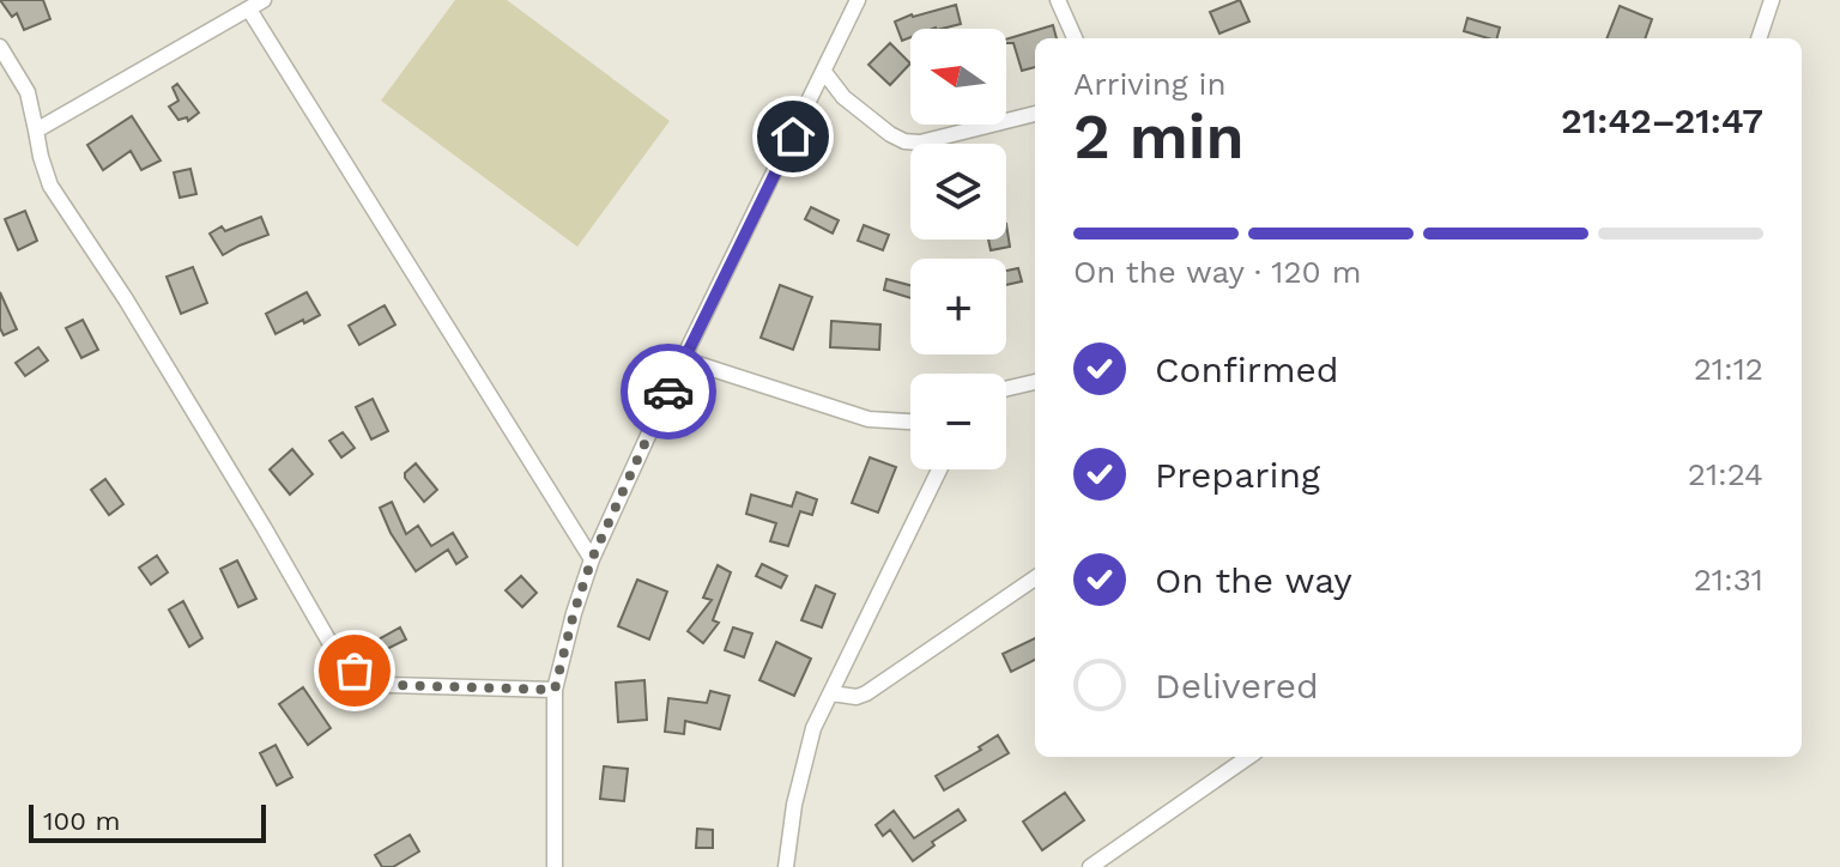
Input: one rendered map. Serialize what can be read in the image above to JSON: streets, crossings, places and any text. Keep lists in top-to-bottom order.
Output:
{
  "scale_bar": "100 m",
  "north": "left",
  "page": {
    "map_buttons": ["+", "−"],
    "heading": ["2 min", "Arriving in", "21:42–21:47"],
    "bar": "On the way · 120 m",
    "list": [
      ["Confirmed", "21:12"],
      ["Preparing", "21:24"],
      ["On the way", "21:31"],
      "Delivered"
    ],
    "scale": "100 m"
  }
}
